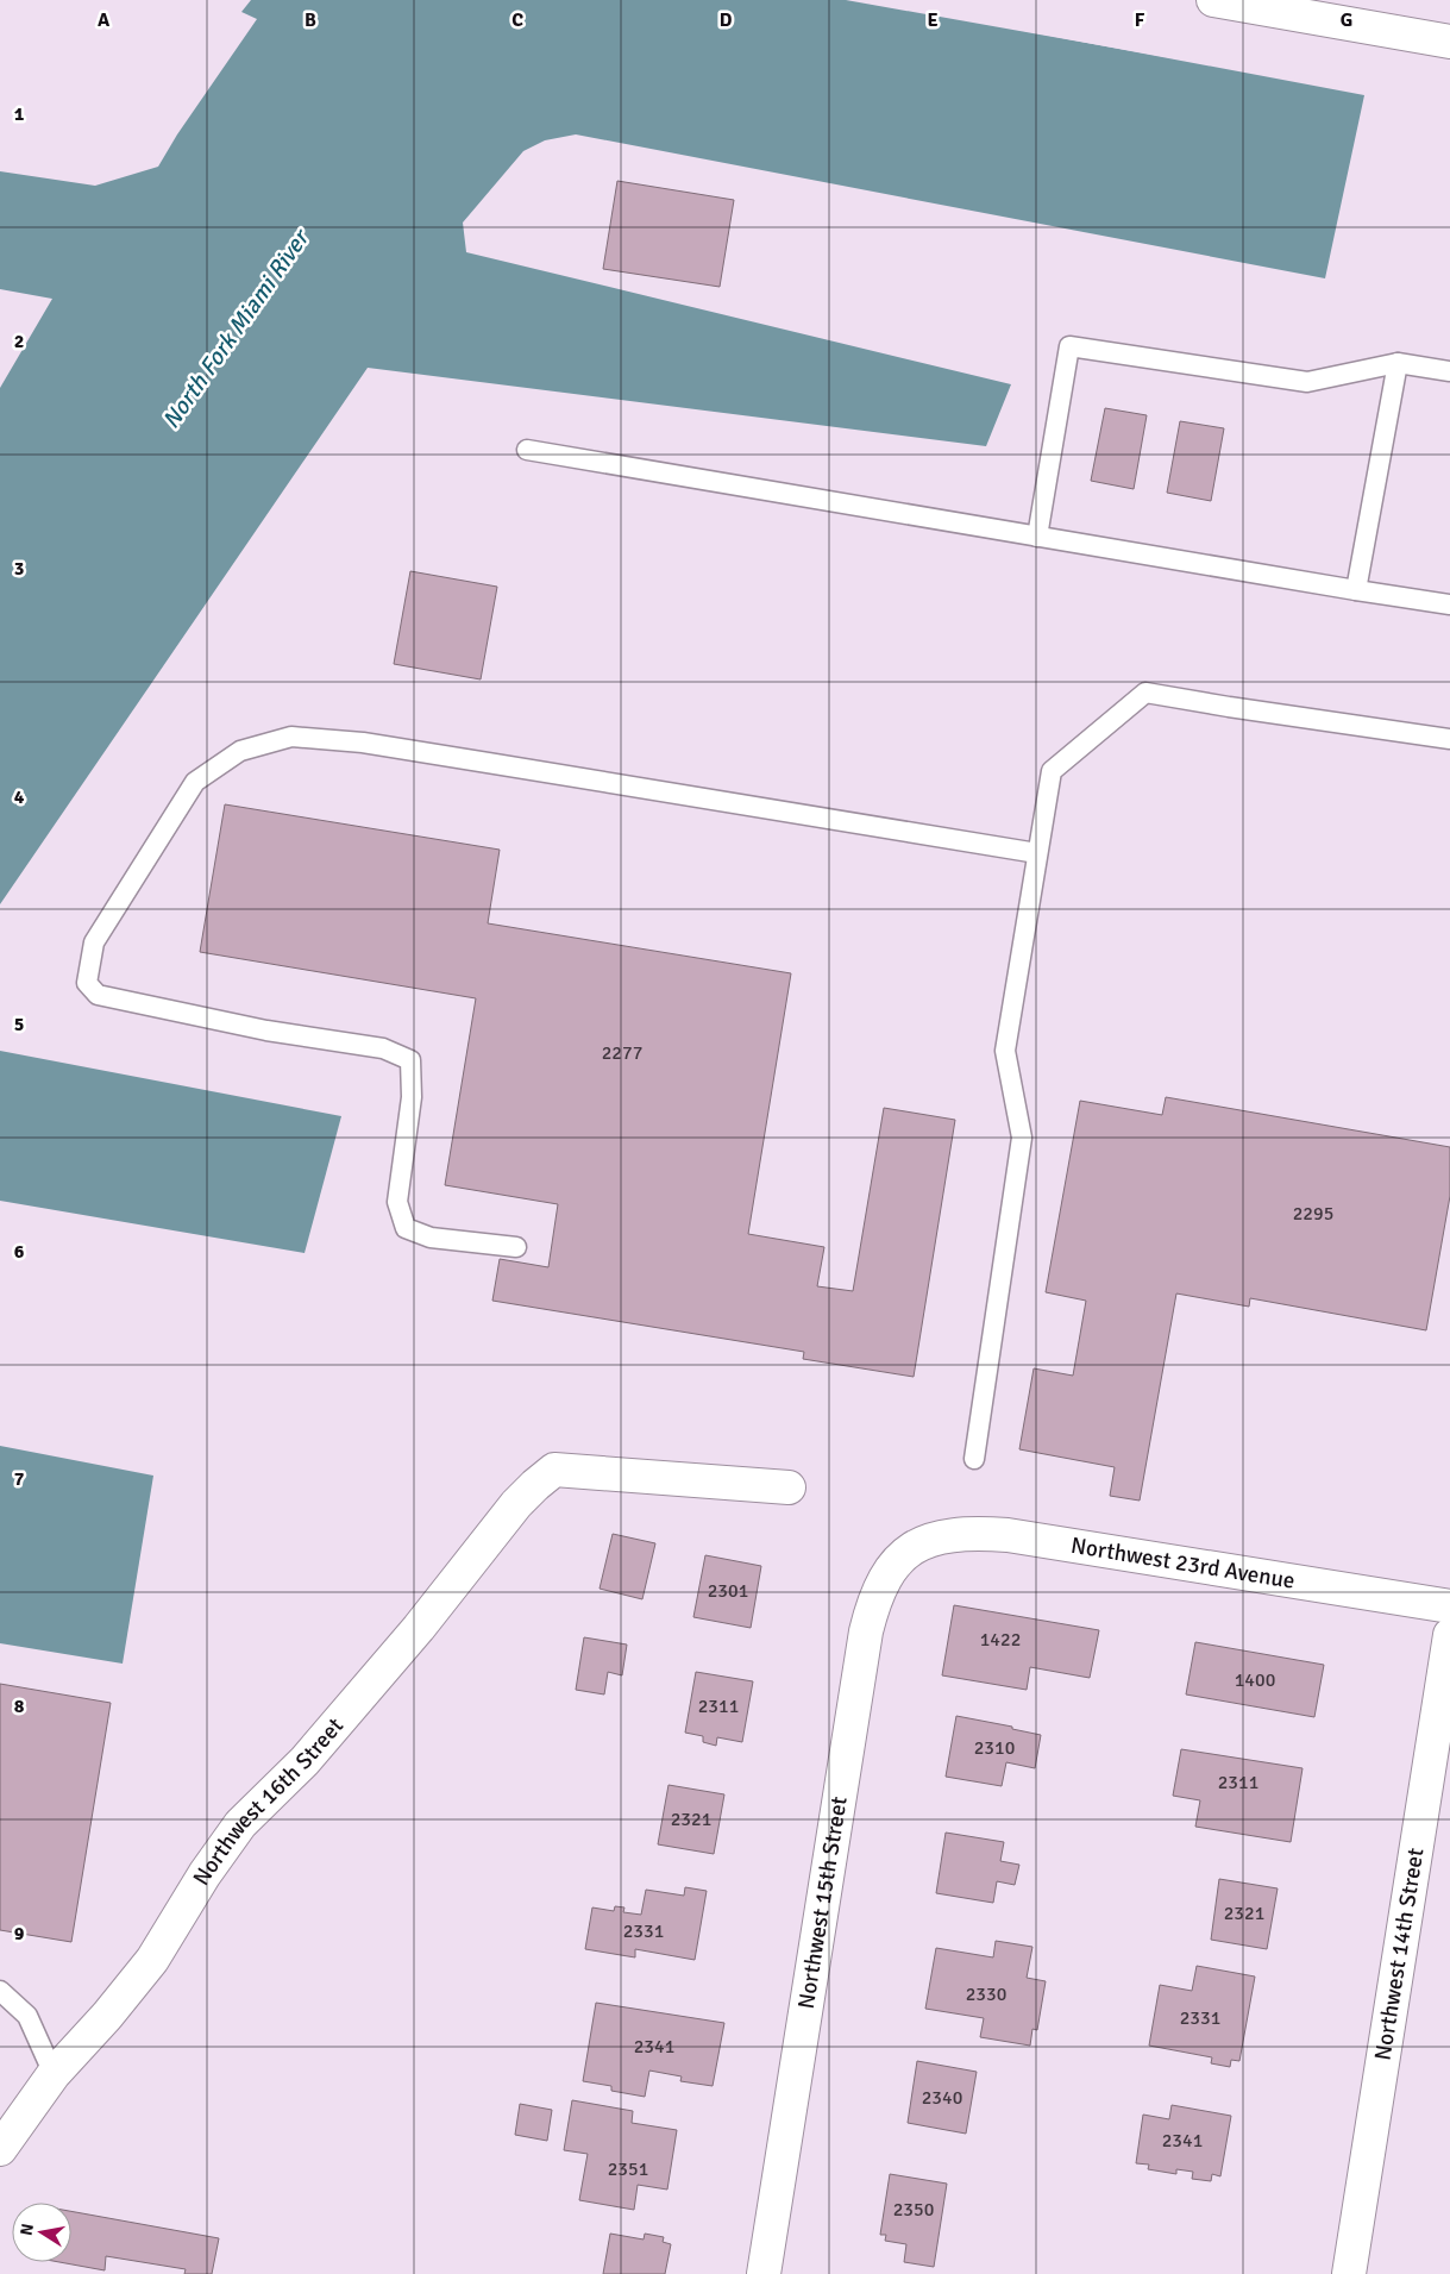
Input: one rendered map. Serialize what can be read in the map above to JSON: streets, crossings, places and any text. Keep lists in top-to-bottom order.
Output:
{
  "streets": {
    "street": [
      "Northwest 23rd Avenue",
      "Northwest 16th Street",
      "Northwest 15th Street",
      "Northwest 14th Street"
    ]
  },
  "crossings": [
    ["Northwest 23rd Avenue", "Northwest 15th Street"]
  ],
  "water": ["North Fork Miami River"],
  "house_numbers": [
    "2277",
    "2295",
    "2301",
    "1422",
    "1400",
    "2311",
    "2310",
    "2311",
    "2321",
    "2321",
    "2331",
    "2330",
    "2331",
    "2341",
    "2340",
    "2341",
    "2351",
    "2350"
  ],
  "north": "left",
  "grid": {
    "columns": [
      "A",
      "B",
      "C",
      "D",
      "E",
      "F",
      "G"
    ],
    "rows": [
      "1",
      "2",
      "3",
      "4",
      "5",
      "6",
      "7",
      "8",
      "9"
    ]
  }
}
